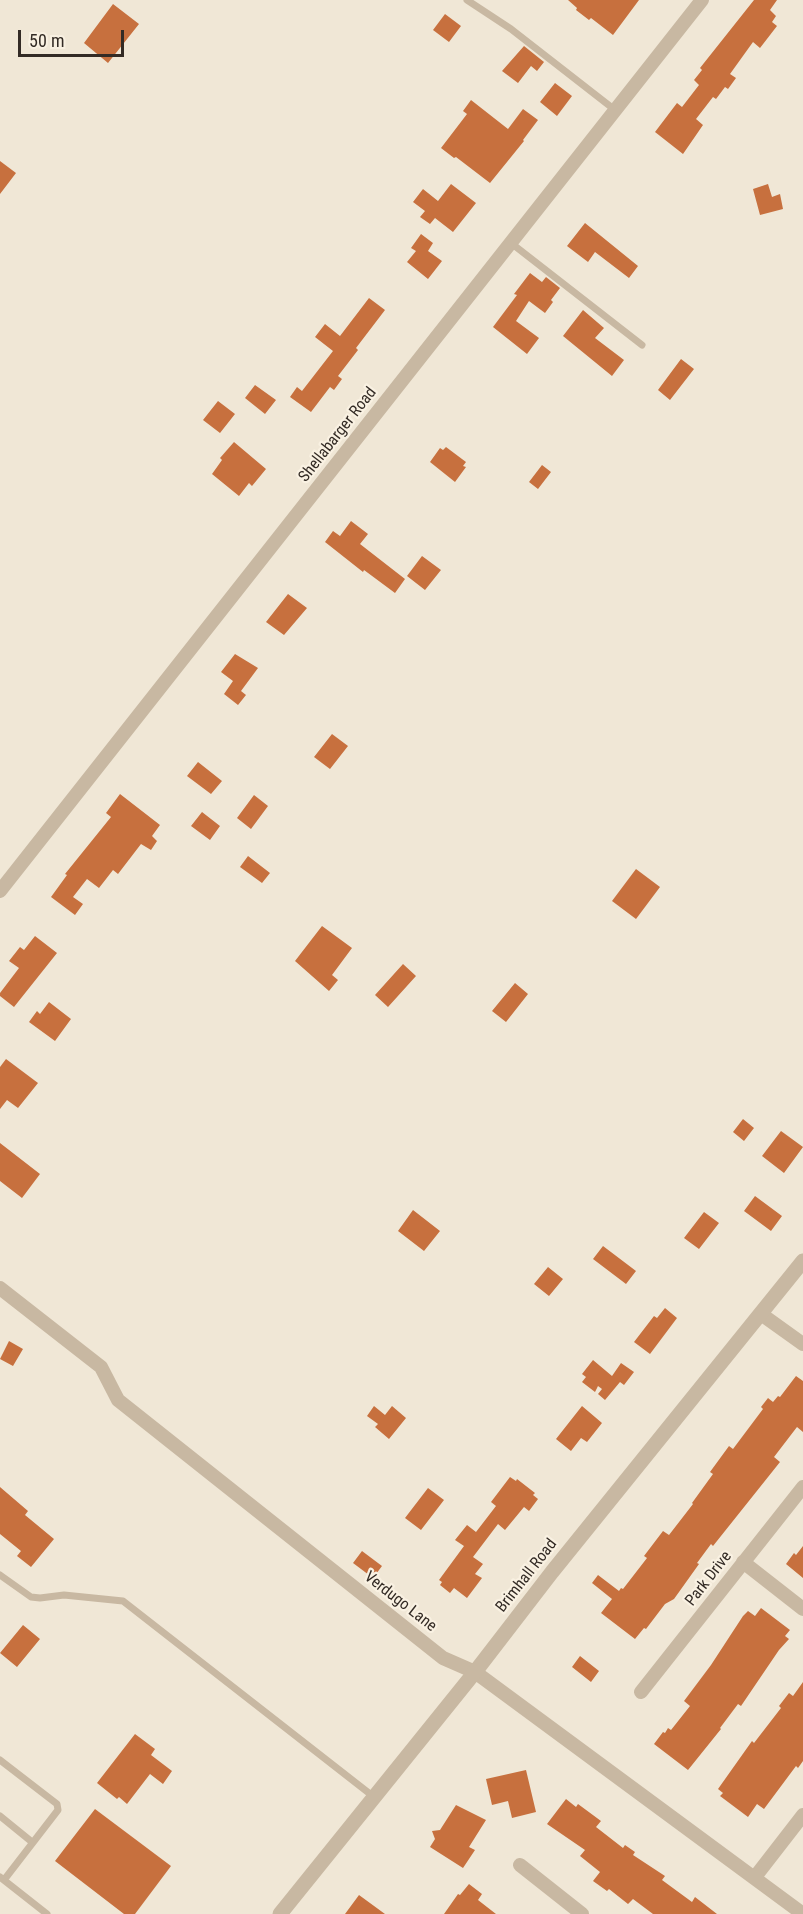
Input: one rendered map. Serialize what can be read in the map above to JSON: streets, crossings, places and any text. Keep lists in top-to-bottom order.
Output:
{
  "streets": {
    "street": [
      "Shellabarger Road",
      "Brimhall Road",
      "Park Drive",
      "Verdugo Lane"
    ]
  },
  "crossings": [
    ["Brimhall Road", "Verdugo Lane"]
  ],
  "scale_bar": "50 m"
}
